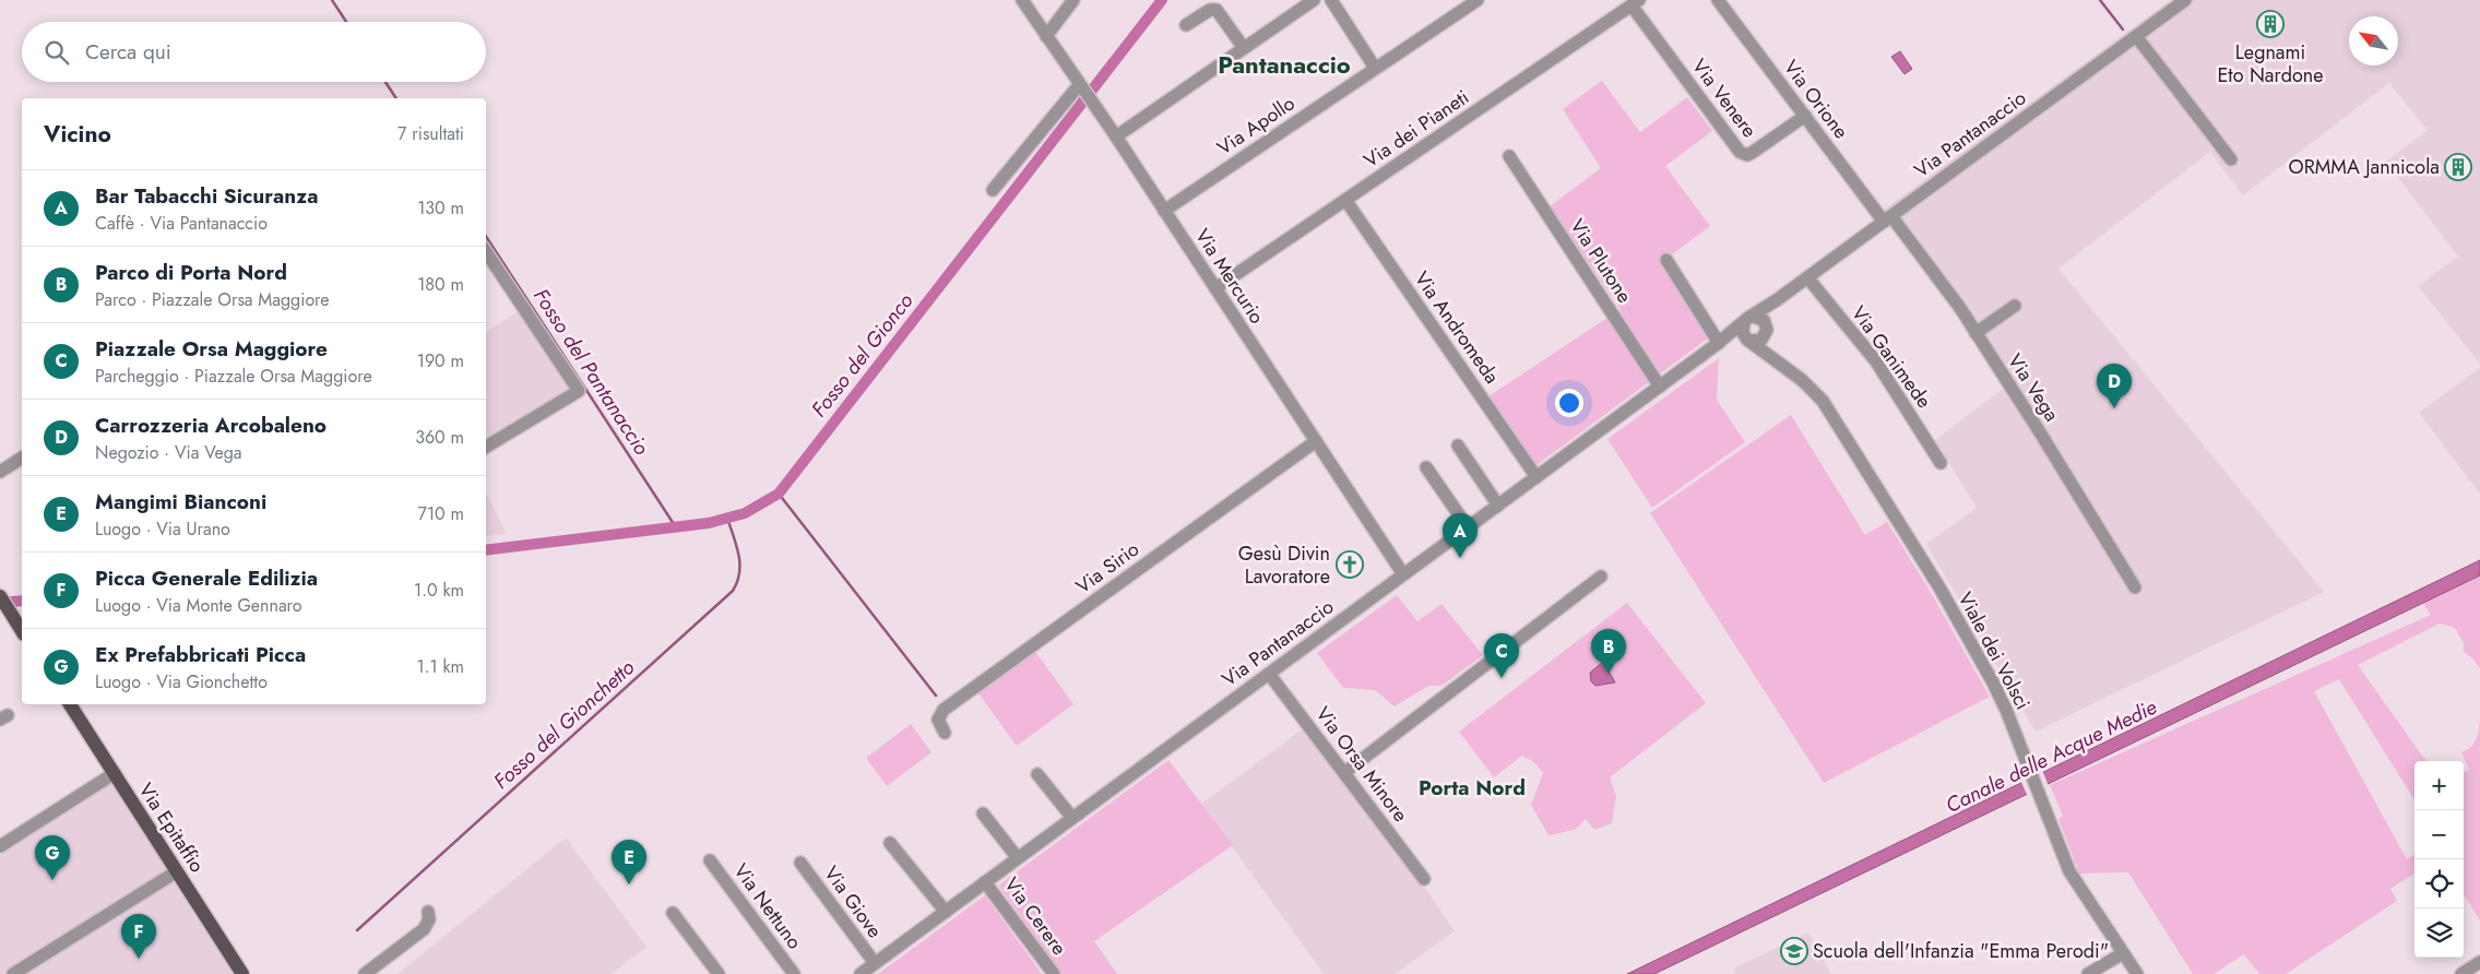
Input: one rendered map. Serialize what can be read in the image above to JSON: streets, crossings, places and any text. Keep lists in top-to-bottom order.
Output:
{
  "streets": {
    "main road": ["Via Epitaffio"],
    "street": [
      "Via Venere",
      "Via Orione",
      "Via Apollo",
      "Via dei Pianeti",
      "Via Pantanaccio",
      "Via Plutone",
      "Via Mercurio",
      "Via Andromeda",
      "Via Ganimede",
      "Via Vega",
      "Via Sirio",
      "Viale dei Volsci",
      "Via Orsa Minore",
      "Via Giove",
      "Via Nettuno",
      "Via Cerere"
    ]
  },
  "crossings": [
    ["Via Venere", "Via Orione"],
    ["Via Venere", "Via dei Pianeti"],
    ["Via Orione", "Via Pantanaccio"],
    ["Via Orione", "Via Vega"],
    ["Via Apollo", "Via Mercurio"],
    ["Via dei Pianeti", "Via Mercurio"],
    ["Via dei Pianeti", "Via Andromeda"],
    ["Via Pantanaccio", "Via Plutone"],
    ["Via Pantanaccio", "Via Mercurio"],
    ["Via Pantanaccio", "Via Andromeda"],
    ["Via Pantanaccio", "Via Ganimede"],
    ["Via Pantanaccio", "Via Vega"],
    ["Via Pantanaccio", "Viale dei Volsci"],
    ["Via Pantanaccio", "Via Orsa Minore"],
    ["Via Pantanaccio", "Via Giove"],
    ["Via Pantanaccio", "Via Cerere"],
    ["Via Mercurio", "Via Sirio"]
  ],
  "districts": ["Pantanaccio", "Porta Nord"],
  "water": [
    "Fosso del Gionco",
    "Fosso del Pantanaccio",
    "Fosso del Gionchetto",
    "Canale delle Acque Medie"
  ],
  "places": {
    "building": ["Legnami Eto Nardone", "ORMMA Jannicola"],
    "church": ["Gesù Divin Lavoratore"],
    "school or university": ["Scuola dell'Infanzia \"Emma Perodi\""]
  },
  "north": "top left",
  "page": {
    "search": "Cerca qui",
    "heading": ["Vicino", "7 risultati"],
    "list": [
      {
        "mark": "A",
        "name": "Bar Tabacchi Sicuranza",
        "note": "Caffè · Via Pantanaccio",
        "value": "130 m"
      },
      {
        "mark": "B",
        "name": "Parco di Porta Nord",
        "note": "Parco · Piazzale Orsa Maggiore",
        "value": "180 m"
      },
      {
        "mark": "C",
        "name": "Piazzale Orsa Maggiore",
        "note": "Parcheggio · Piazzale Orsa Maggiore",
        "value": "190 m"
      },
      {
        "mark": "D",
        "name": "Carrozzeria Arcobaleno",
        "note": "Negozio · Via Vega",
        "value": "360 m"
      },
      {
        "mark": "E",
        "name": "Mangimi Bianconi",
        "note": "Luogo · Via Urano",
        "value": "710 m"
      },
      {
        "mark": "F",
        "name": "Picca Generale Edilizia",
        "note": "Luogo · Via Monte Gennaro",
        "value": "1.0 km"
      },
      {
        "mark": "G",
        "name": "Ex Prefabbricati Picca",
        "note": "Luogo · Via Gionchetto",
        "value": "1.1 km"
      }
    ],
    "pins": [
      "D",
      "A",
      "B",
      "C",
      "G",
      "E",
      "F"
    ],
    "map_buttons": ["+", "−"]
  }
}
